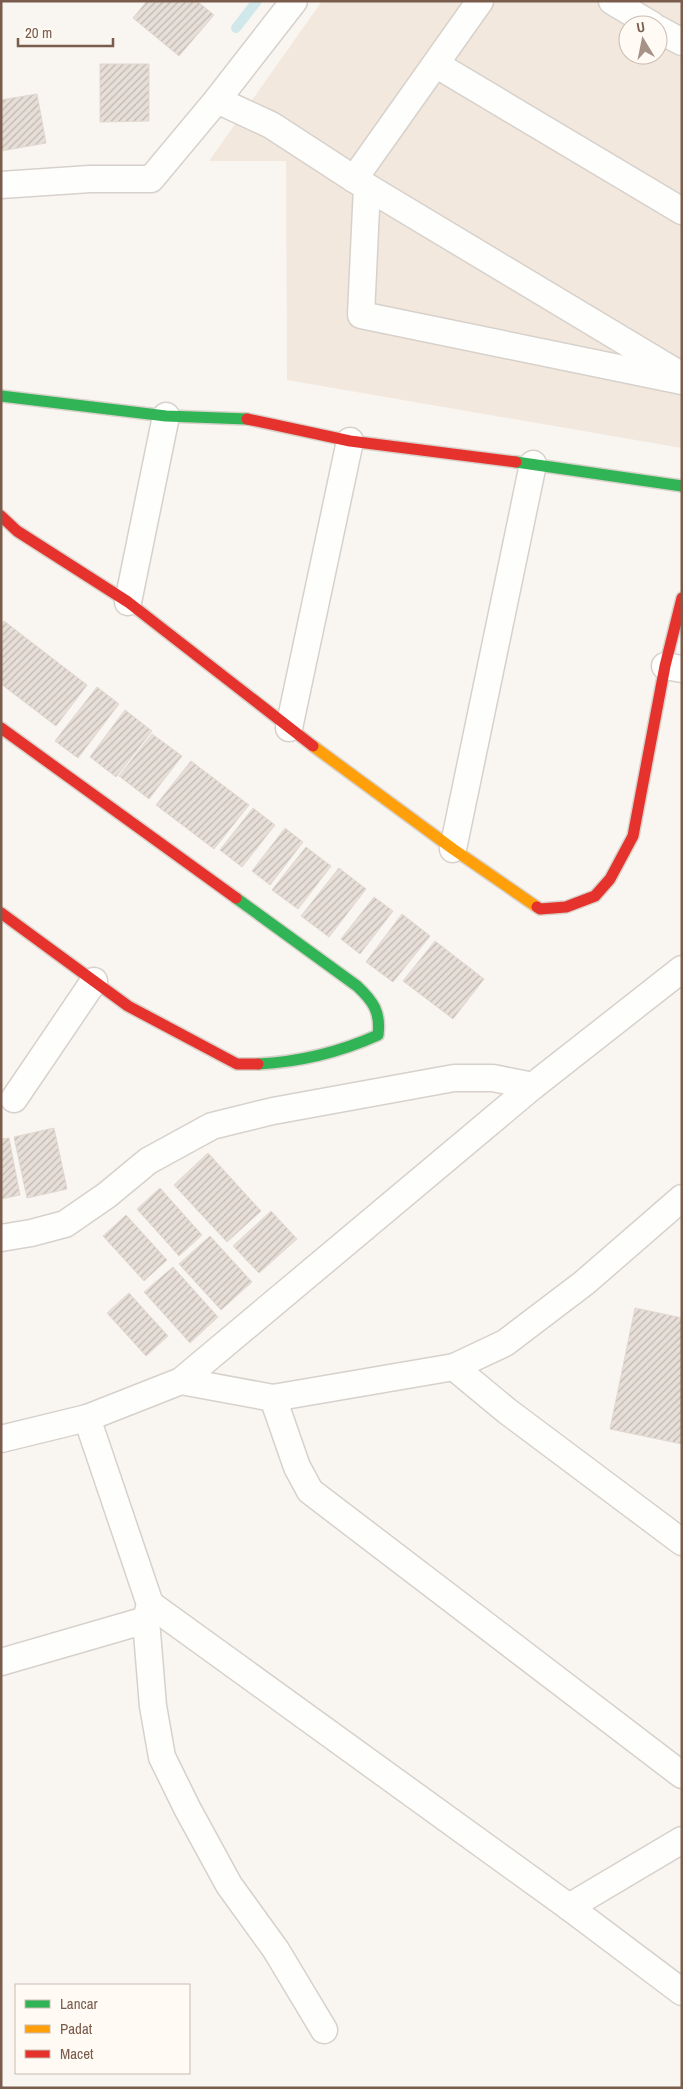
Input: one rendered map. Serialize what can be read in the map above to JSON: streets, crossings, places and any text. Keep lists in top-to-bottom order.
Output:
{
  "legend": ["Lancar", "Padat", "Macet"],
  "scale_bar": "20 m",
  "north": "top"
}
